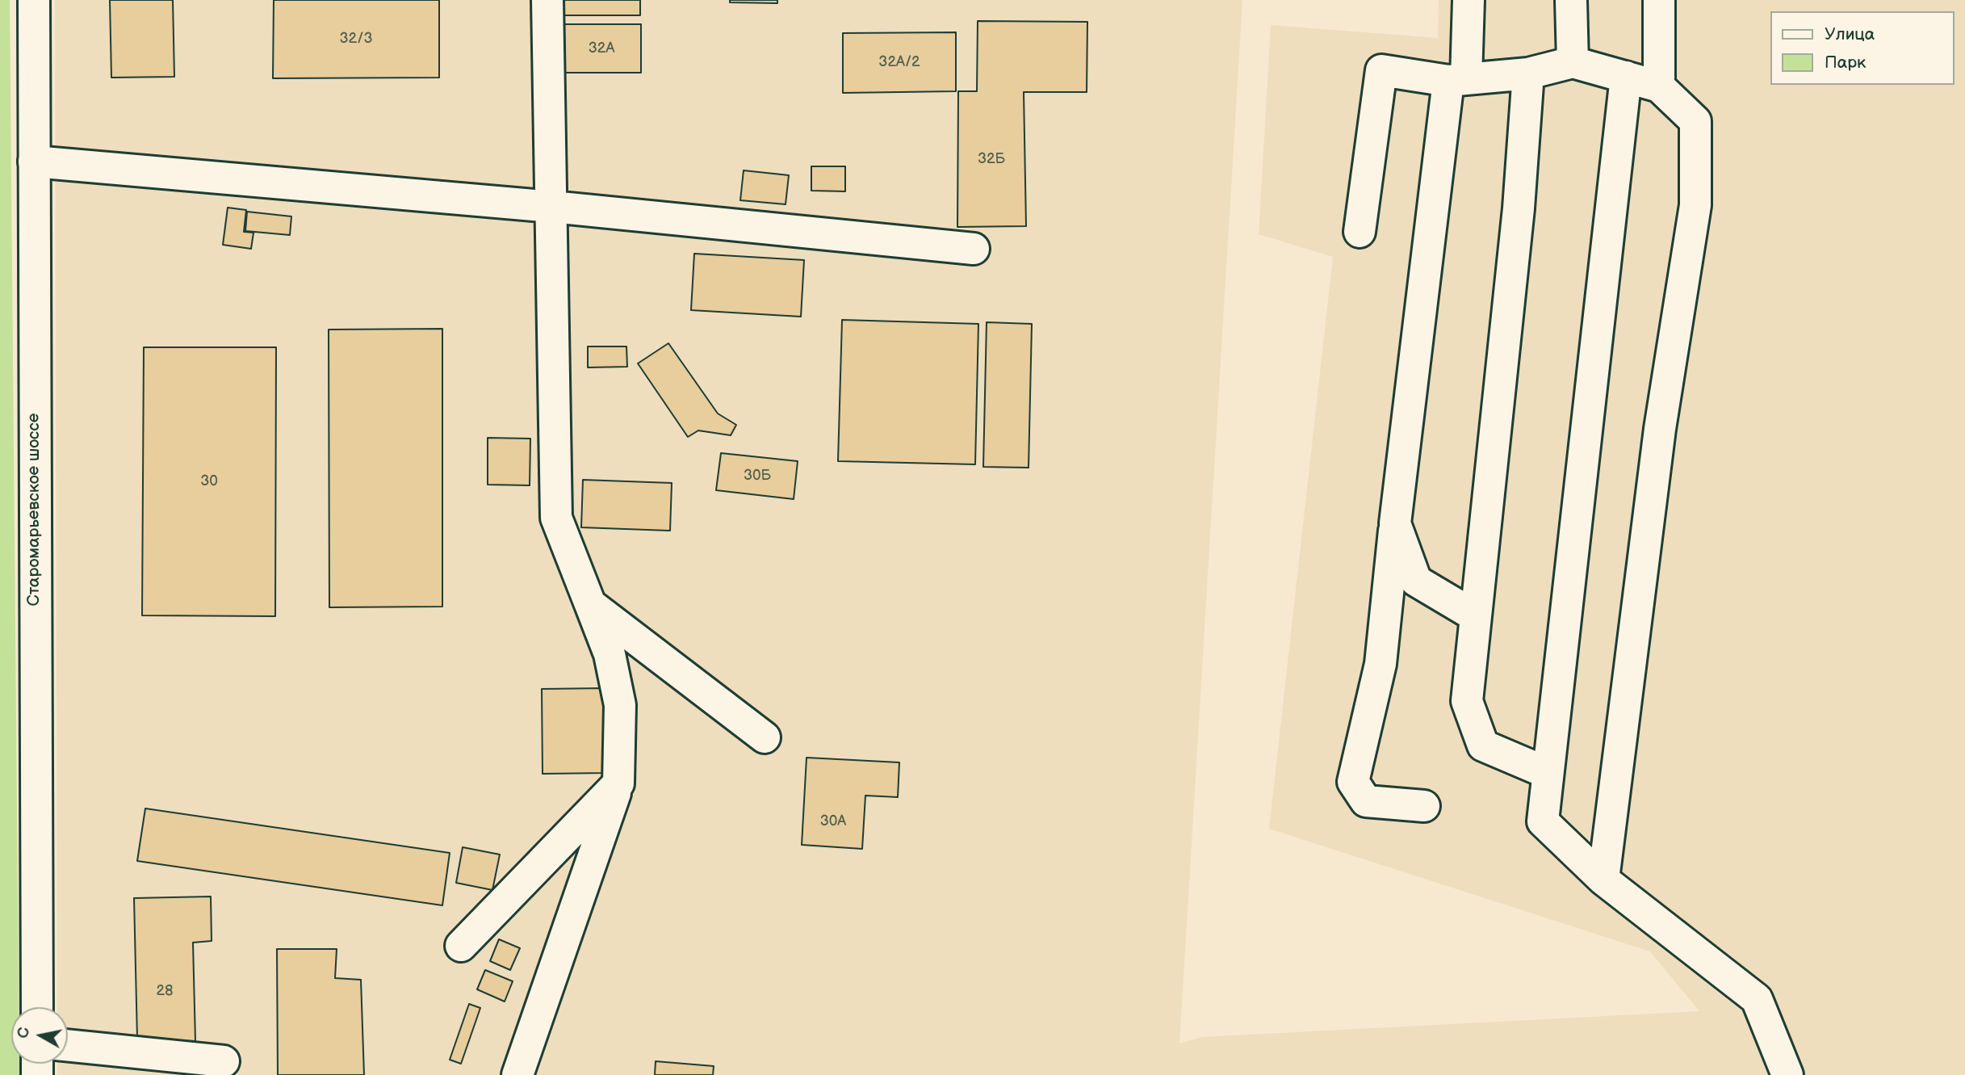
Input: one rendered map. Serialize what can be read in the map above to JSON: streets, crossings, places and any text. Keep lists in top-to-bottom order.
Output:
{
  "streets": {
    "main road": ["Старомарьевское шоссе"]
  },
  "house_numbers": [
    "32/3",
    "32А",
    "32А/2",
    "32Б",
    "30Б",
    "30",
    "30А",
    "28"
  ],
  "legend": ["Улица", "Парк"],
  "north": "left"
}
